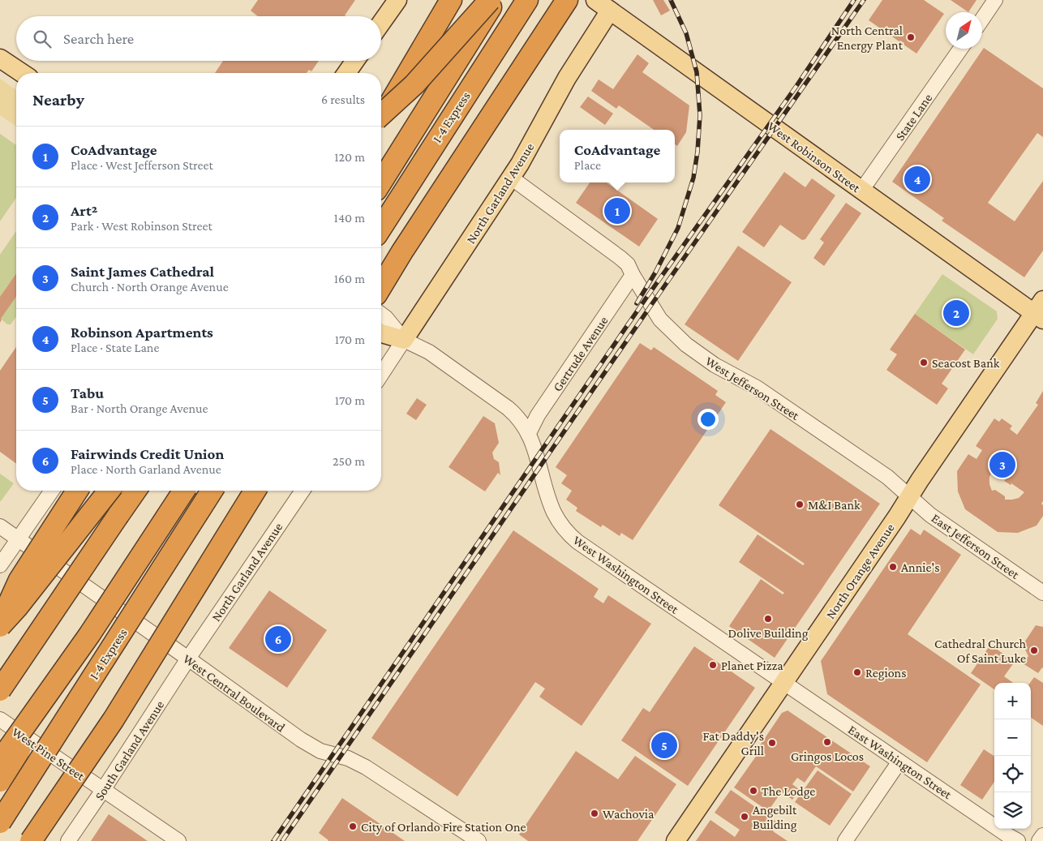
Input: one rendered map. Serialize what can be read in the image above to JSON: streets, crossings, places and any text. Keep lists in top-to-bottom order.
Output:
{
  "streets": {
    "highway": ["I-4 Express"],
    "main road": [
      "West Robinson Street",
      "North Garland Avenue",
      "North Orange Avenue",
      "West Washington Street"
    ],
    "street": [
      "State Lane",
      "Gertrude Avenue",
      "West Jefferson Street",
      "East Jefferson Street",
      "West Central Boulevard",
      "South Garland Avenue",
      "West Pine Street",
      "East Washington Street"
    ]
  },
  "crossings": [
    ["State Lane", "West Robinson Street"],
    ["West Robinson Street", "North Garland Avenue"],
    ["West Robinson Street", "North Orange Avenue"],
    ["North Garland Avenue", "West Jefferson Street"],
    ["North Garland Avenue", "West Washington Street"],
    ["North Garland Avenue", "West Central Boulevard"],
    ["North Garland Avenue", "South Garland Avenue"],
    ["Gertrude Avenue", "West Jefferson Street"],
    ["Gertrude Avenue", "West Washington Street"],
    ["West Jefferson Street", "East Jefferson Street"],
    ["West Jefferson Street", "North Orange Avenue"],
    ["East Jefferson Street", "North Orange Avenue"],
    ["North Orange Avenue", "West Washington Street"],
    ["North Orange Avenue", "East Washington Street"],
    ["West Washington Street", "East Washington Street"],
    ["West Central Boulevard", "South Garland Avenue"],
    ["South Garland Avenue", "West Pine Street"]
  ],
  "places": [
    "North Central Energy Plant",
    "Seacost Bank",
    "M&I Bank",
    "Annie's",
    "Dolive Building",
    "Cathedral Church Of Saint Luke",
    "Planet Pizza",
    "Regions",
    "Gringos Locos",
    "Fat Daddy's Grill",
    "The Lodge",
    "Wachovia",
    "Angebilt Building",
    "City of Orlando Fire Station One"
  ],
  "north": "top right",
  "page": {
    "search": "Search here",
    "heading": ["Nearby", "6 results"],
    "list": [
      {
        "mark": "1",
        "name": "CoAdvantage",
        "note": "Place · West Jefferson Street",
        "value": "120 m"
      },
      {
        "mark": "2",
        "name": "Art²",
        "note": "Park · West Robinson Street",
        "value": "140 m"
      },
      {
        "mark": "3",
        "name": "Saint James Cathedral",
        "note": "Church · North Orange Avenue",
        "value": "160 m"
      },
      {
        "mark": "4",
        "name": "Robinson Apartments",
        "note": "Place · State Lane",
        "value": "170 m"
      },
      {
        "mark": "5",
        "name": "Tabu",
        "note": "Bar · North Orange Avenue",
        "value": "170 m"
      },
      {
        "mark": "6",
        "name": "Fairwinds Credit Union",
        "note": "Place · North Garland Avenue",
        "value": "250 m"
      }
    ],
    "popup": ["CoAdvantage", "Place"],
    "pins": [
      "4",
      "1",
      "2",
      "3",
      "6",
      "5"
    ],
    "map_buttons": ["+", "−"]
  }
}
